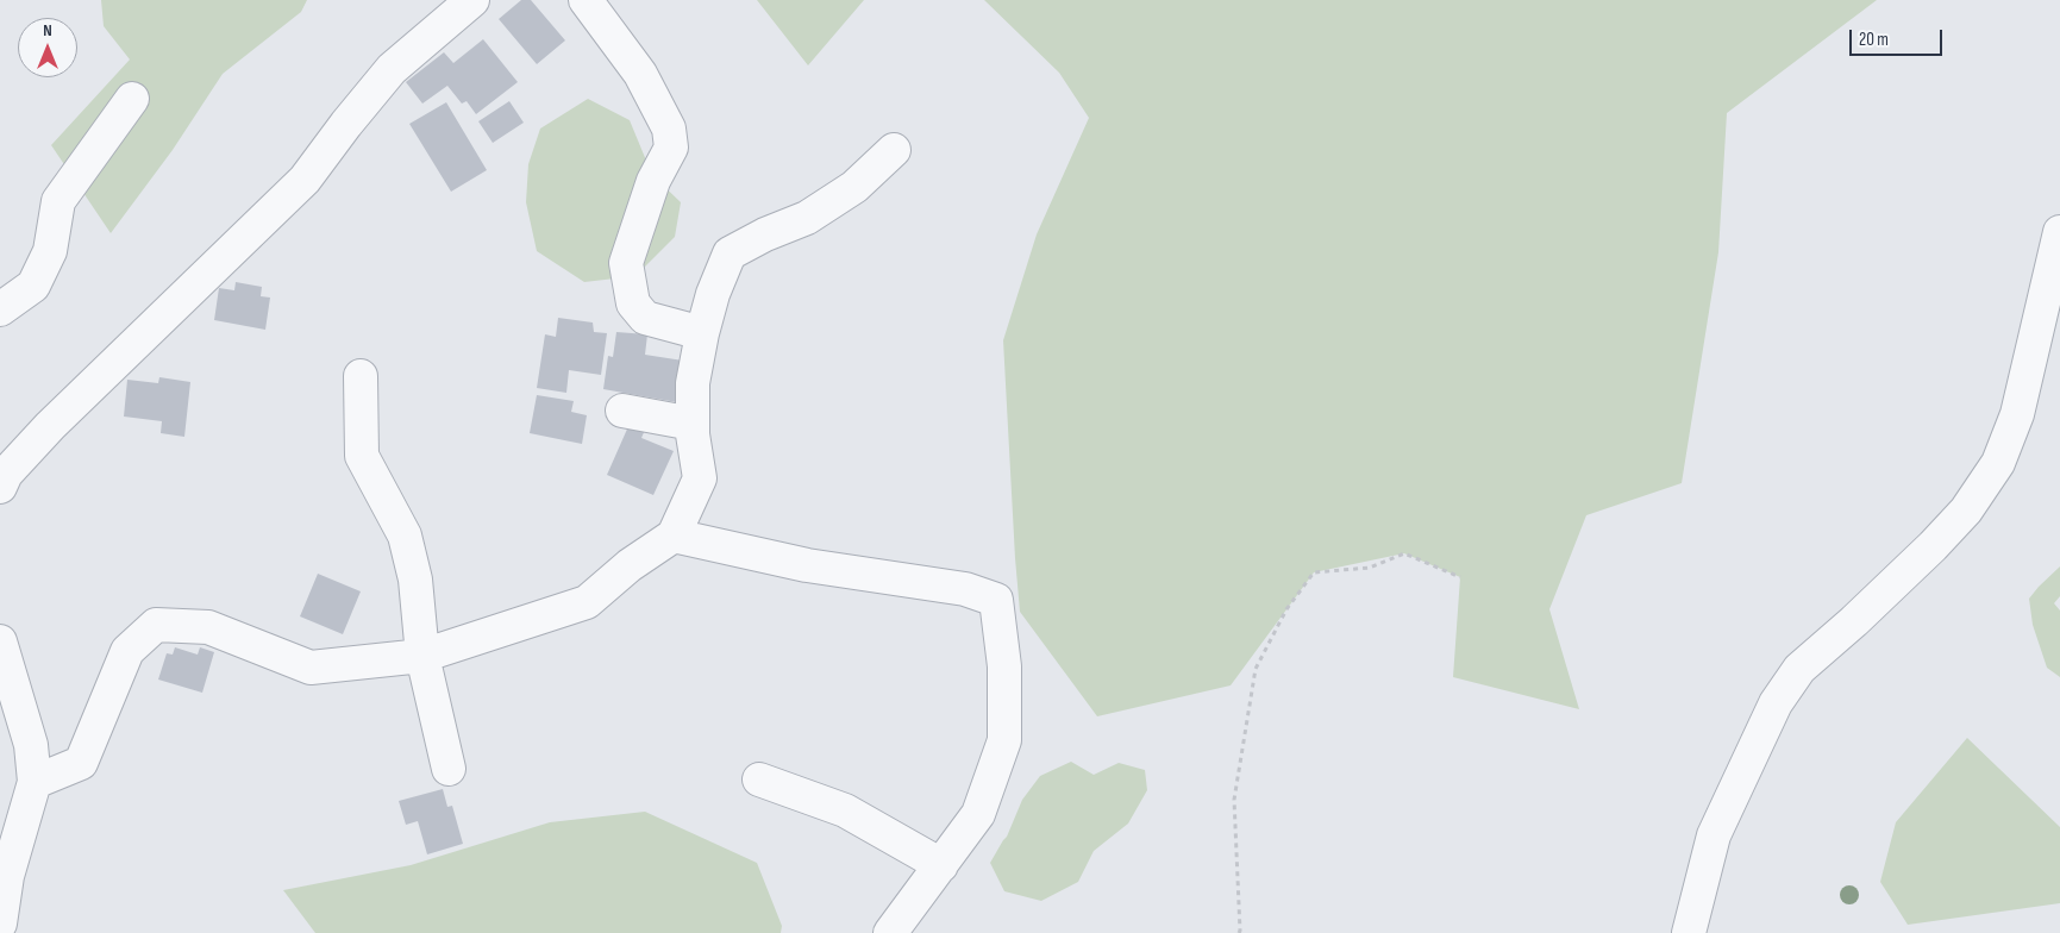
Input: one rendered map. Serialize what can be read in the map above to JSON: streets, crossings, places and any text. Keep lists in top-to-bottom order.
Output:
{
  "scale_bar": "20 m",
  "north": "top"
}
